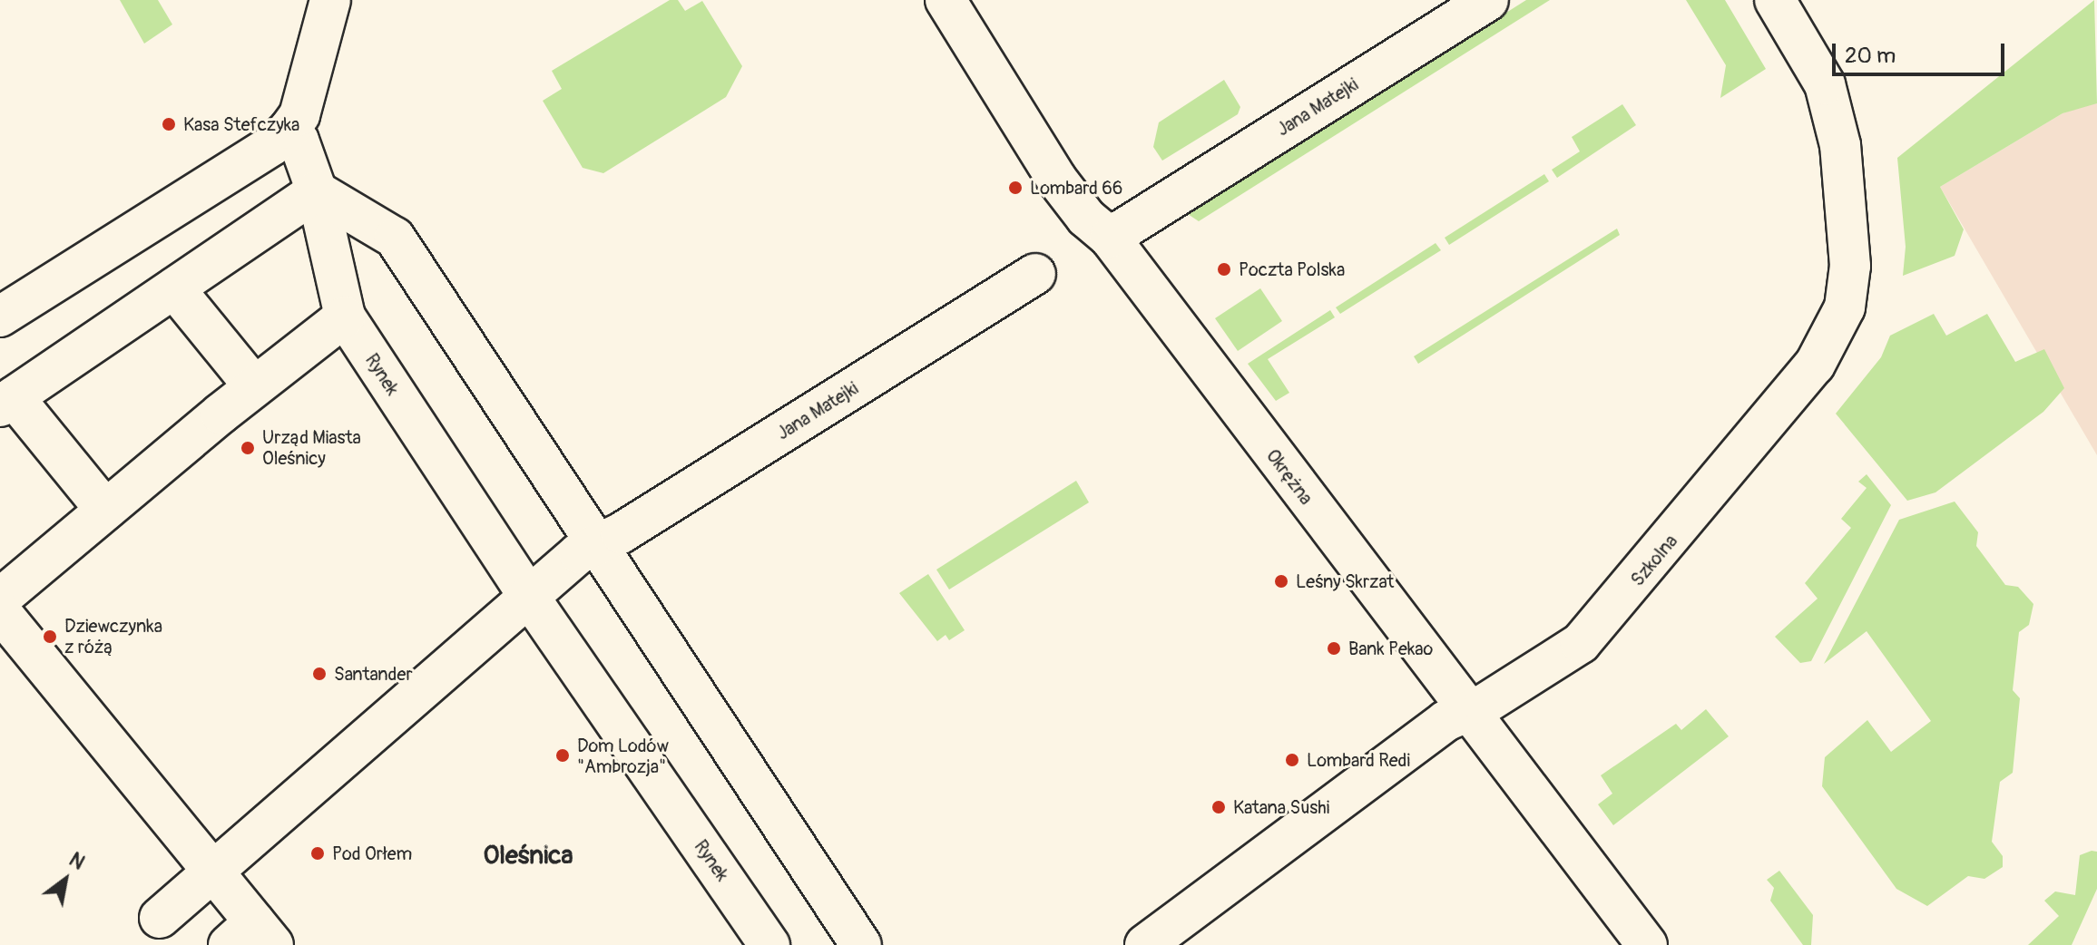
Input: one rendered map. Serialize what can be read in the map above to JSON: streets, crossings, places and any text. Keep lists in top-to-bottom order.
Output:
{
  "streets": {
    "street": [
      "Jana Matejki",
      "Rynek",
      "Okrężna",
      "Szkolna"
    ]
  },
  "crossings": [
    ["Jana Matejki", "Okrężna"],
    ["Okrężna", "Szkolna"]
  ],
  "districts": ["Oleśnica"],
  "places": [
    "Kasa Stefczyka",
    "Lombard 66",
    "Poczta Polska",
    "Urząd Miasta Oleśnicy",
    "Leśny Skrzat",
    "Dziewczynka z różą",
    "Bank Pekao",
    "Santander",
    "Dom Lodów \"Ambrozja\"",
    "Lombard Redi",
    "Katana Sushi",
    "Pod Orłem"
  ],
  "scale_bar": "20 m",
  "north": "top right"
}
